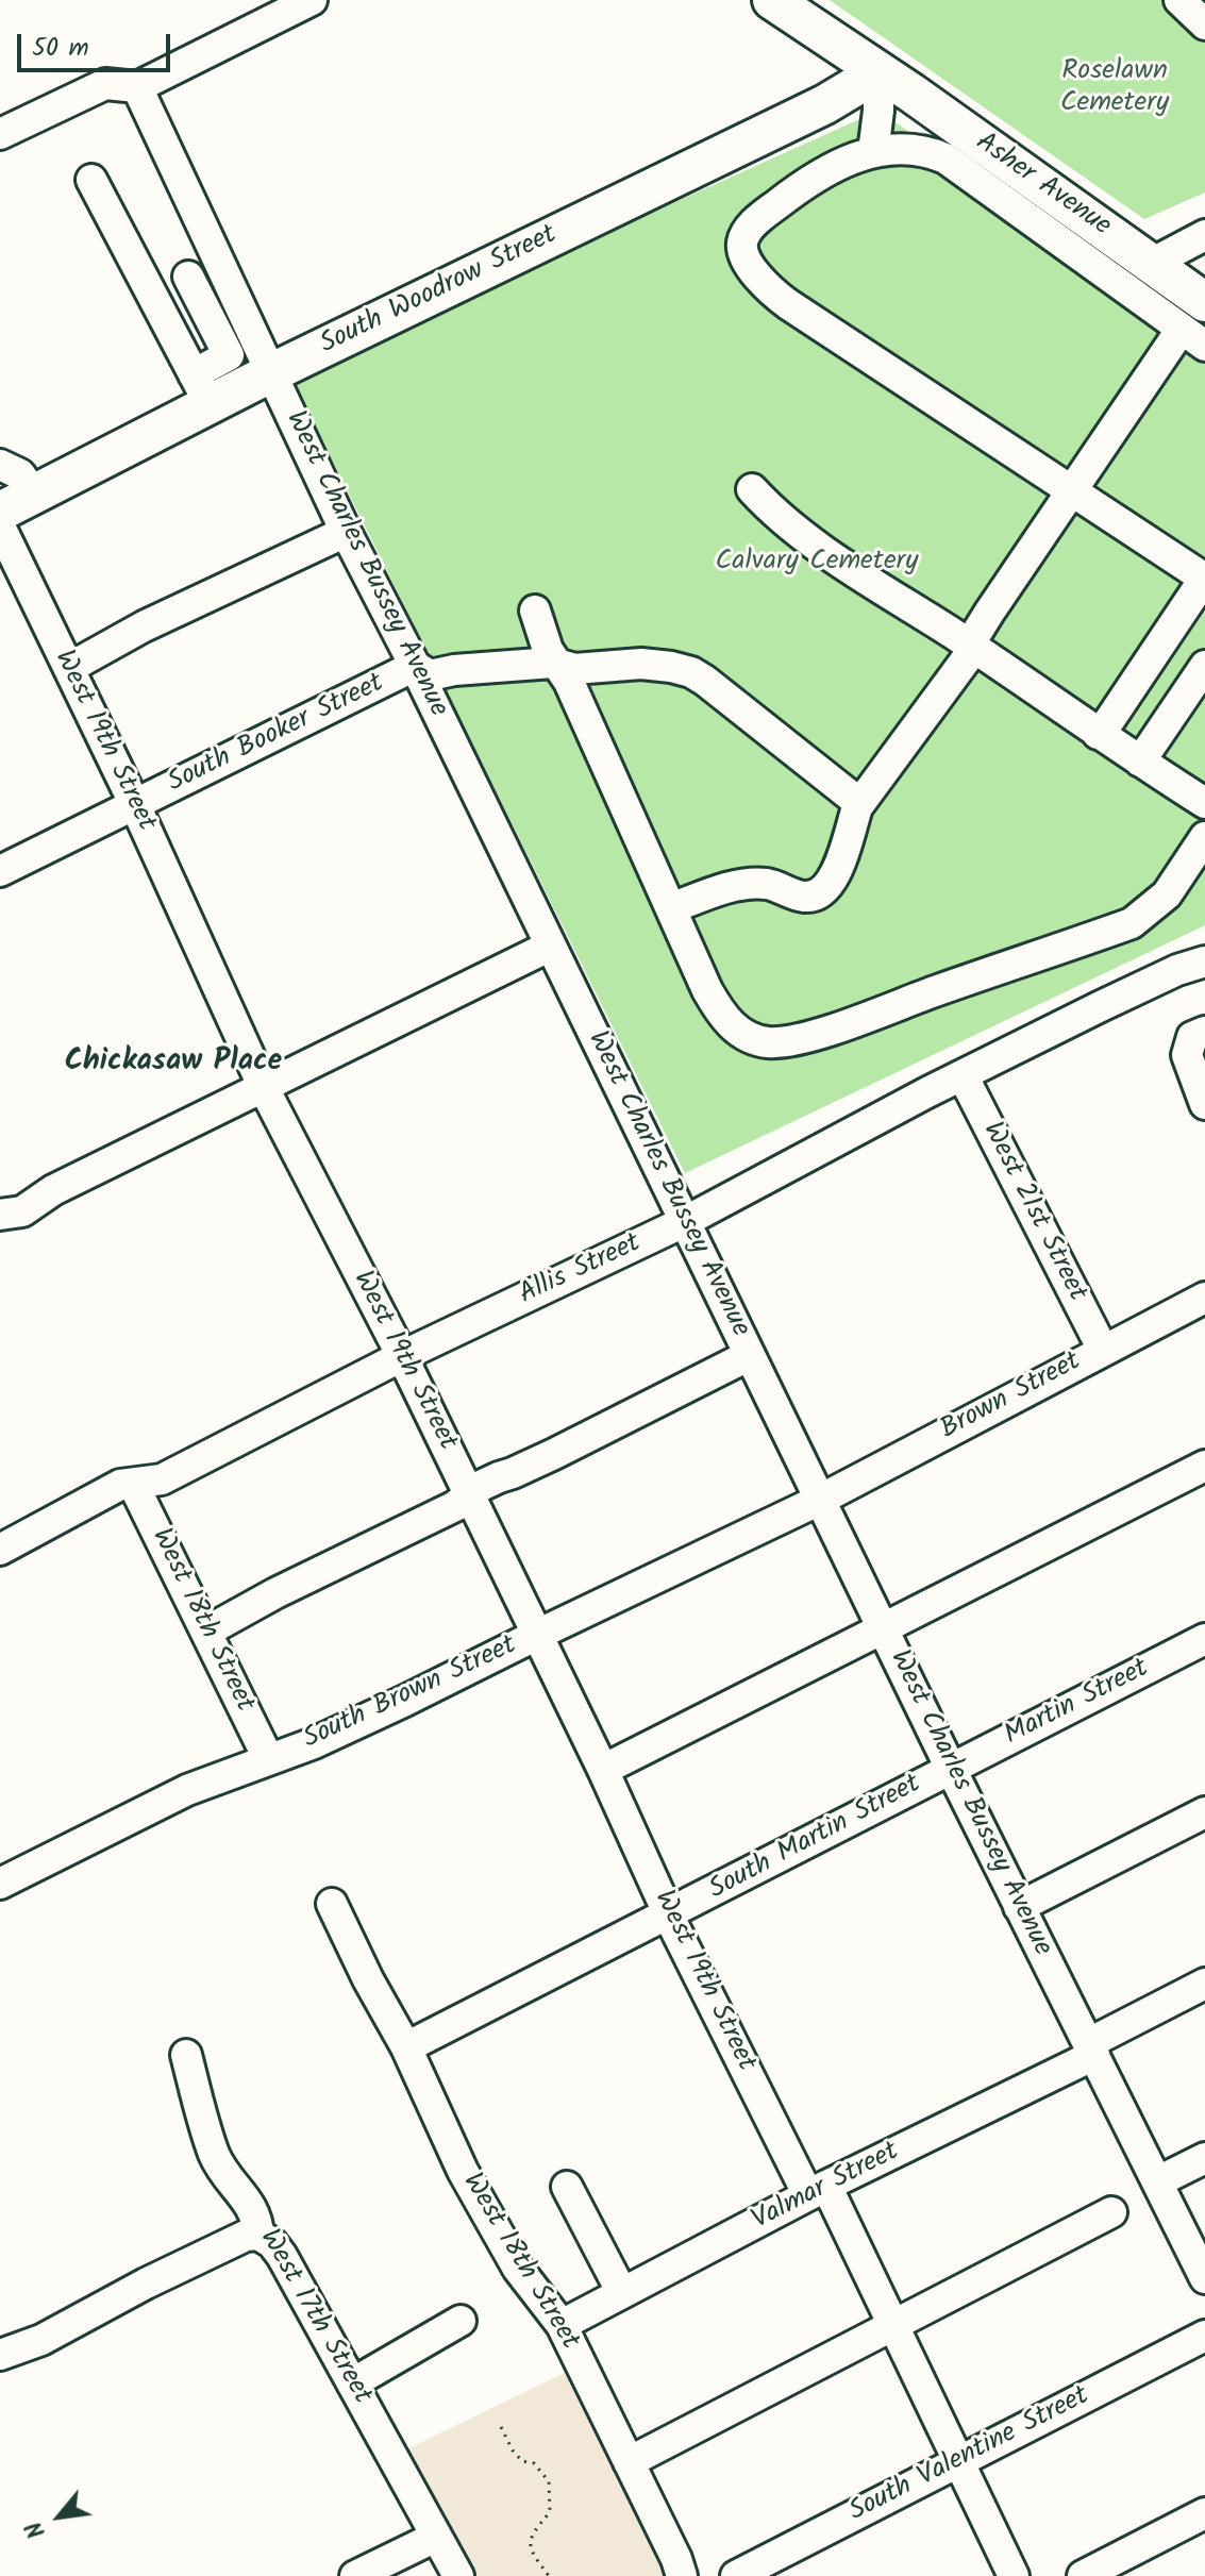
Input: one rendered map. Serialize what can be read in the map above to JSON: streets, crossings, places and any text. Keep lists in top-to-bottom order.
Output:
{
  "streets": {
    "main road": ["Asher Avenue", "South Woodrow Street"],
    "street": [
      "West Charles Bussey Avenue",
      "South Booker Street",
      "West 19th Street",
      "West 21st Street",
      "Allis Street",
      "Brown Street",
      "West 18th Street",
      "South Brown Street",
      "Martin Street",
      "South Martin Street",
      "Valmar Street",
      "West 17th Street",
      "South Valentine Street"
    ]
  },
  "crossings": [
    ["Asher Avenue", "South Woodrow Street"],
    ["South Woodrow Street", "West Charles Bussey Avenue"],
    ["West Charles Bussey Avenue", "South Booker Street"],
    ["West Charles Bussey Avenue", "Allis Street"],
    ["West Charles Bussey Avenue", "Brown Street"],
    ["West Charles Bussey Avenue", "South Brown Street"],
    ["West Charles Bussey Avenue", "Martin Street"],
    ["West Charles Bussey Avenue", "South Martin Street"],
    ["West Charles Bussey Avenue", "Valmar Street"],
    ["South Booker Street", "West 19th Street"],
    ["West 19th Street", "Allis Street"],
    ["West 19th Street", "South Brown Street"],
    ["West 19th Street", "South Martin Street"],
    ["West 19th Street", "Valmar Street"],
    ["West 19th Street", "South Valentine Street"],
    ["West 21st Street", "Allis Street"],
    ["West 21st Street", "Brown Street"],
    ["Allis Street", "West 18th Street"],
    ["Brown Street", "South Brown Street"],
    ["West 18th Street", "South Brown Street"],
    ["West 18th Street", "South Martin Street"],
    ["West 18th Street", "Valmar Street"],
    ["Martin Street", "South Martin Street"]
  ],
  "districts": ["Chickasaw Place"],
  "parks": ["Roselawn Cemetery", "Calvary Cemetery"],
  "scale_bar": "50 m",
  "north": "bottom left"
}
